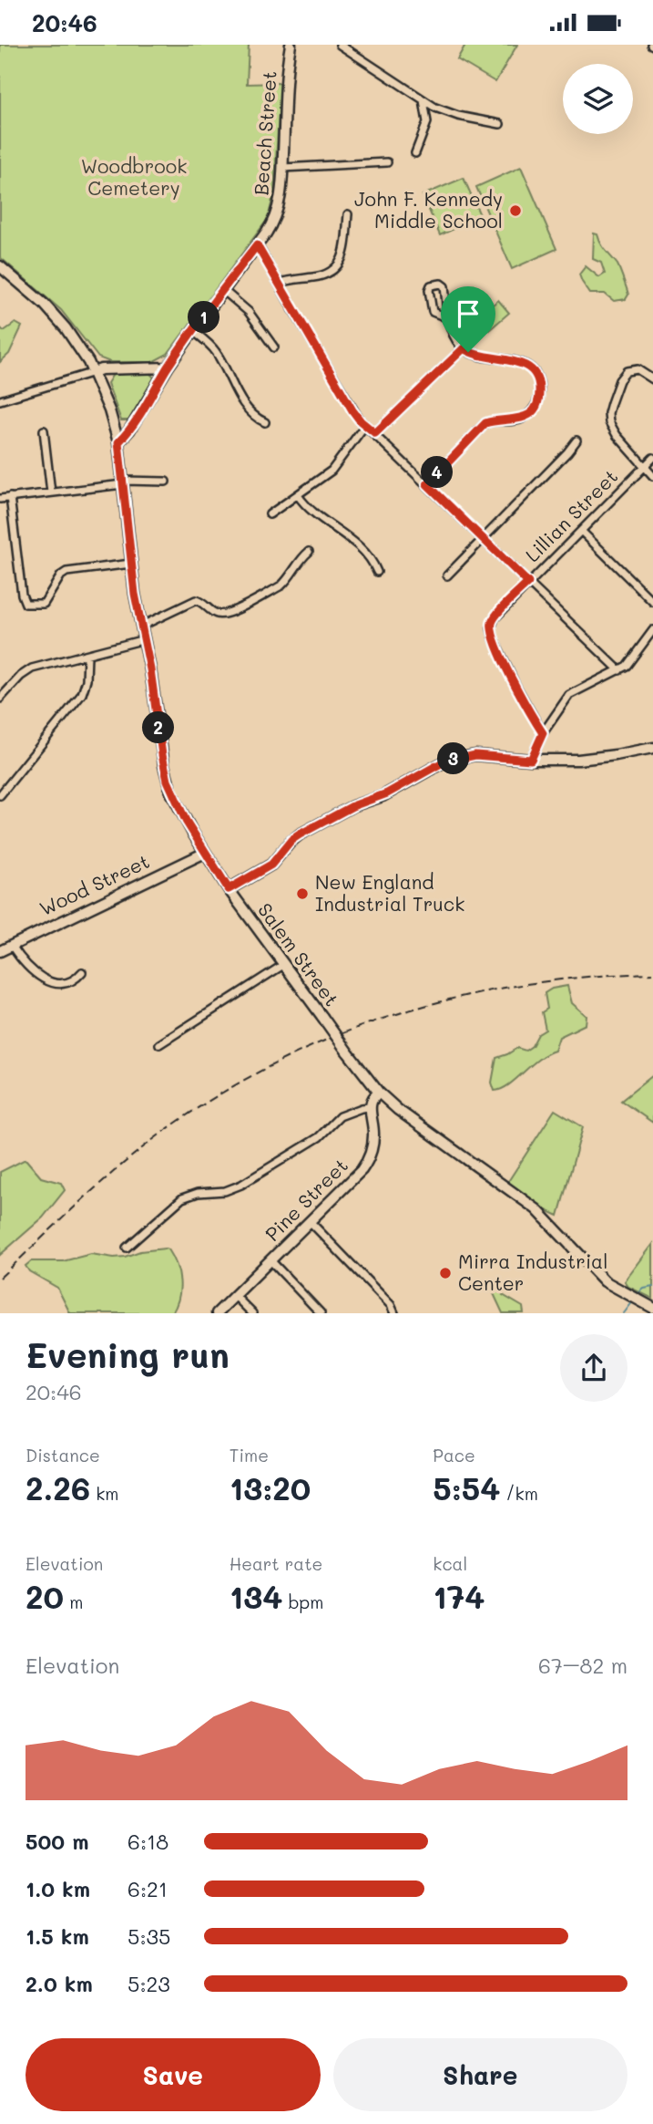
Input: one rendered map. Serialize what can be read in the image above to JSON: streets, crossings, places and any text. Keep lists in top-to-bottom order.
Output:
{
  "streets": {
    "street": [
      "Beach Street",
      "Lillian Street",
      "Wood Street",
      "Salem Street",
      "Pine Street"
    ]
  },
  "crossings": [
    ["Beach Street", "Salem Street"],
    ["Wood Street", "Salem Street"]
  ],
  "parks": ["Woodbrook Cemetery"],
  "places": ["John F. Kennedy Middle School", "New England Industrial Truck", "Mirra Industrial Center"],
  "page": {
    "status": "20:46",
    "pins": [
      "1",
      "4",
      "2",
      "3"
    ],
    "heading": ["Evening run", "20:46"],
    "stats": [
      ["Distance", "2.26 km"],
      ["Time", "13:20"],
      ["Pace", "5:54 /km"],
      ["Elevation", "20 m"],
      ["Heart rate", "134 bpm"],
      ["kcal", "174"]
    ],
    "chart": ["Elevation", "67–82 m"],
    "list": [
      {
        "name": "500 m",
        "note": "6:18"
      },
      {
        "name": "1.0 km",
        "note": "6:21"
      },
      {
        "name": "1.5 km",
        "note": "5:35"
      },
      {
        "name": "2.0 km",
        "note": "5:23"
      }
    ],
    "buttons": ["Save", "Share"]
  }
}
